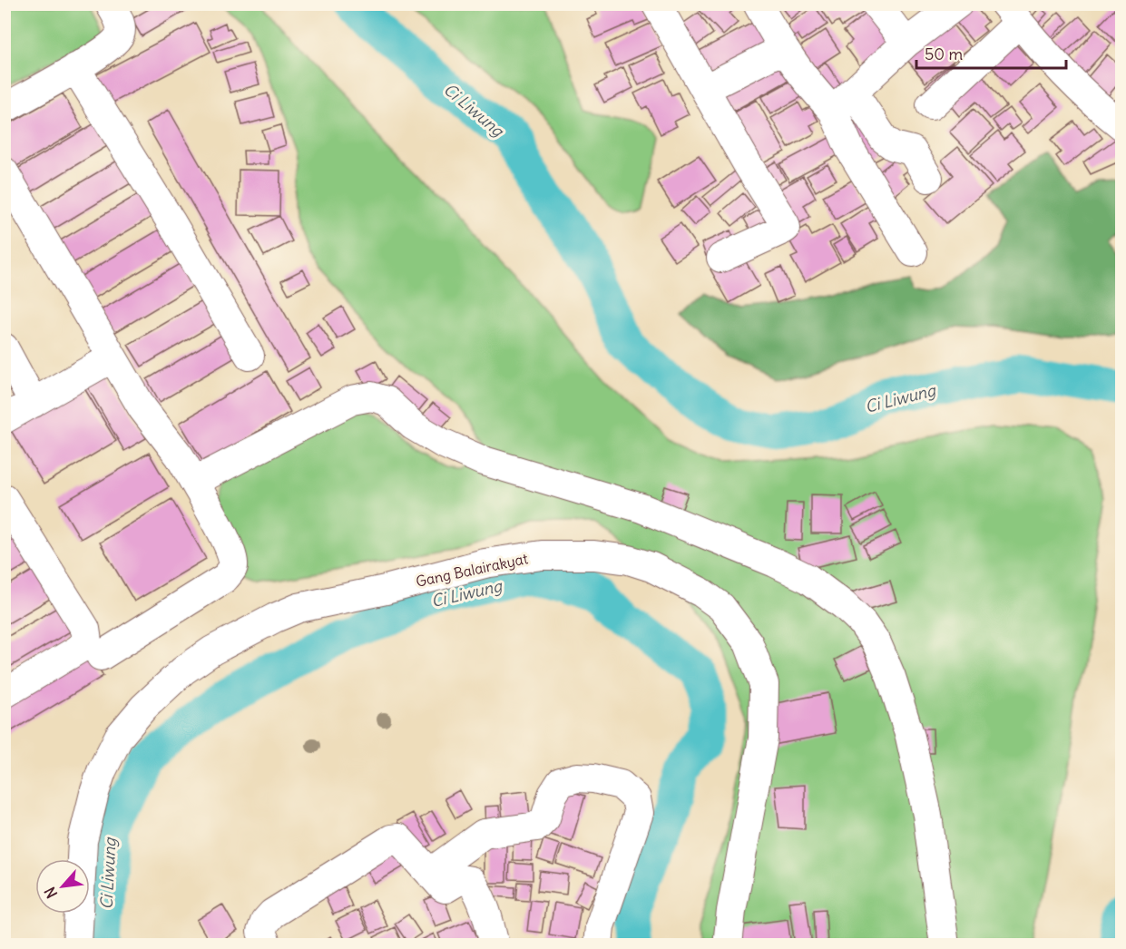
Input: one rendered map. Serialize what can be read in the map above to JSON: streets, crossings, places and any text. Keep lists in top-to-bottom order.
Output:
{
  "streets": {
    "street": ["Gang Balairakyat"]
  },
  "water": ["Ci Liwung"],
  "scale_bar": "50 m",
  "north": "bottom left"
}
